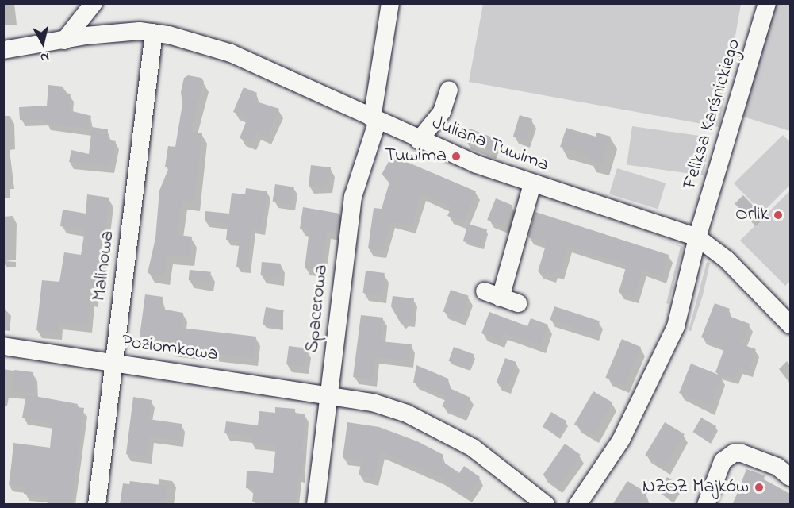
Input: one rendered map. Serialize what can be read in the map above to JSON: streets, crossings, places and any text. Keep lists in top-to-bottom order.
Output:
{
  "streets": {
    "street": [
      "Feliksa Karśnickiego",
      "Juliana Tuwima",
      "Malinowa",
      "Spacerowa",
      "Poziomkowa"
    ]
  },
  "crossings": [
    ["Feliksa Karśnickiego", "Juliana Tuwima"],
    ["Juliana Tuwima", "Malinowa"],
    ["Juliana Tuwima", "Spacerowa"],
    ["Malinowa", "Poziomkowa"],
    ["Spacerowa", "Poziomkowa"]
  ],
  "places": ["Tuwima", "Orlik", "NZOZ Majków"],
  "north": "bottom"
}
